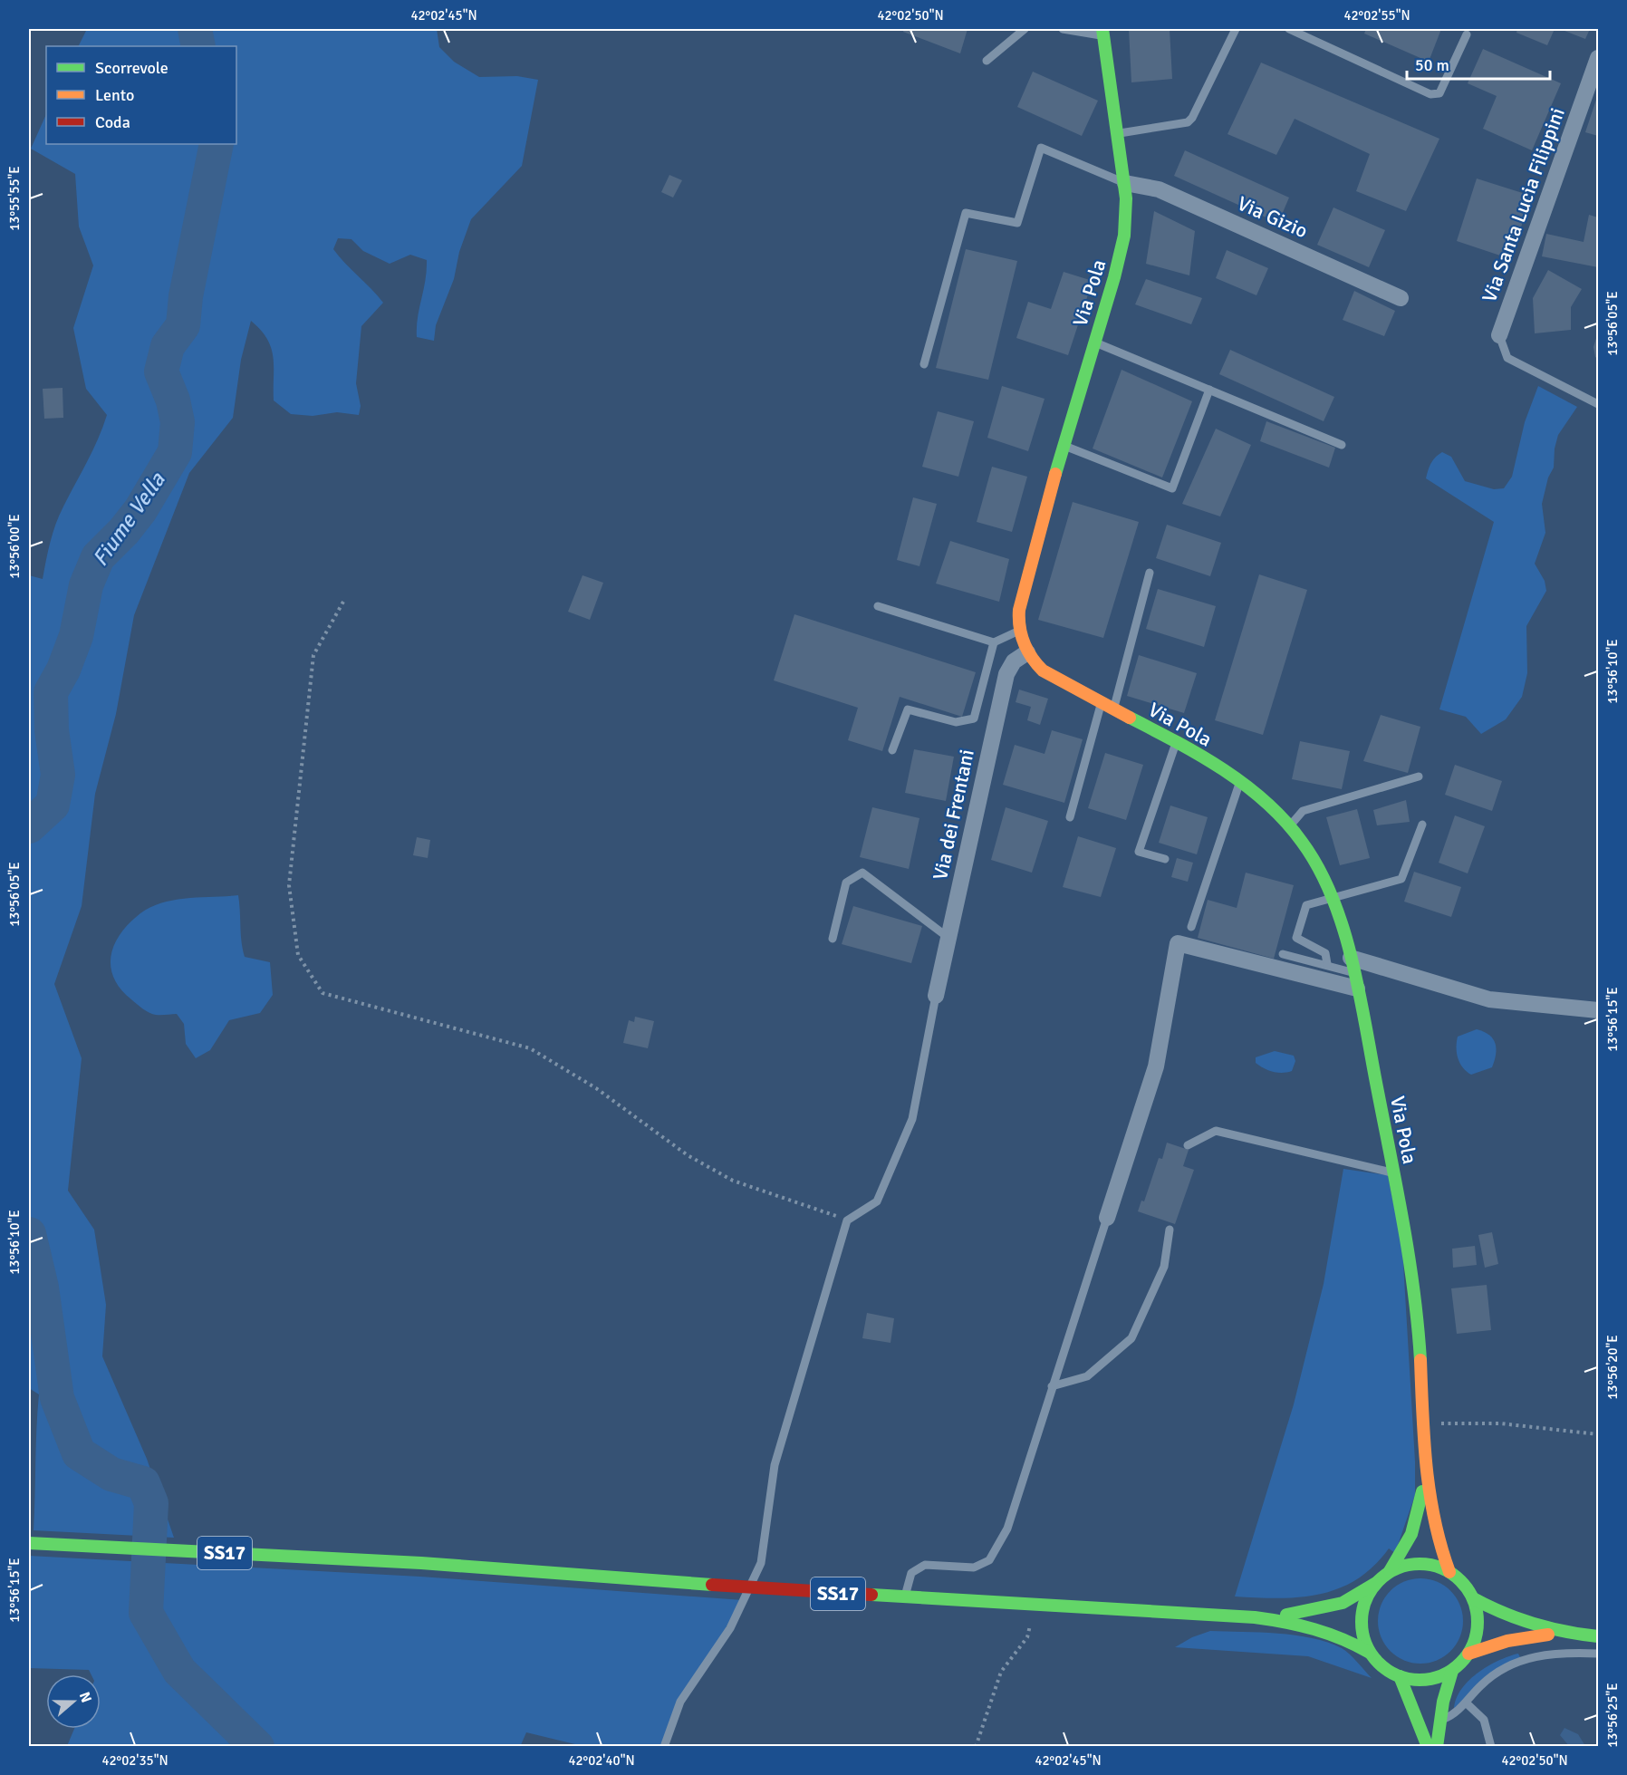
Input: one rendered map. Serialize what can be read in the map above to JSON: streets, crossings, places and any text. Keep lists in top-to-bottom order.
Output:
{
  "streets": {
    "main road": ["Via Pola", "SS17"],
    "street": ["Via Santa Lucia Filippini", "Via Gizio", "Via dei Frentani"]
  },
  "crossings": [
    ["Via Gizio", "Via Pola"],
    ["Via Pola", "Via dei Frentani"]
  ],
  "water": ["Fiume Vella"],
  "legend": ["Scorrevole", "Lento", "Coda"],
  "scale_bar": "50 m",
  "north": "right",
  "coordinates": [
    "42°02'45\"N",
    "42°02'50\"N",
    "42°02'55\"N",
    "13°55'55\"E",
    "13°56'05\"E",
    "13°56'00\"E",
    "13°56'10\"E",
    "13°56'15\"E",
    "13°56'20\"E",
    "13°56'25\"E",
    "42°02'35\"N",
    "42°02'40\"N"
  ]
}
